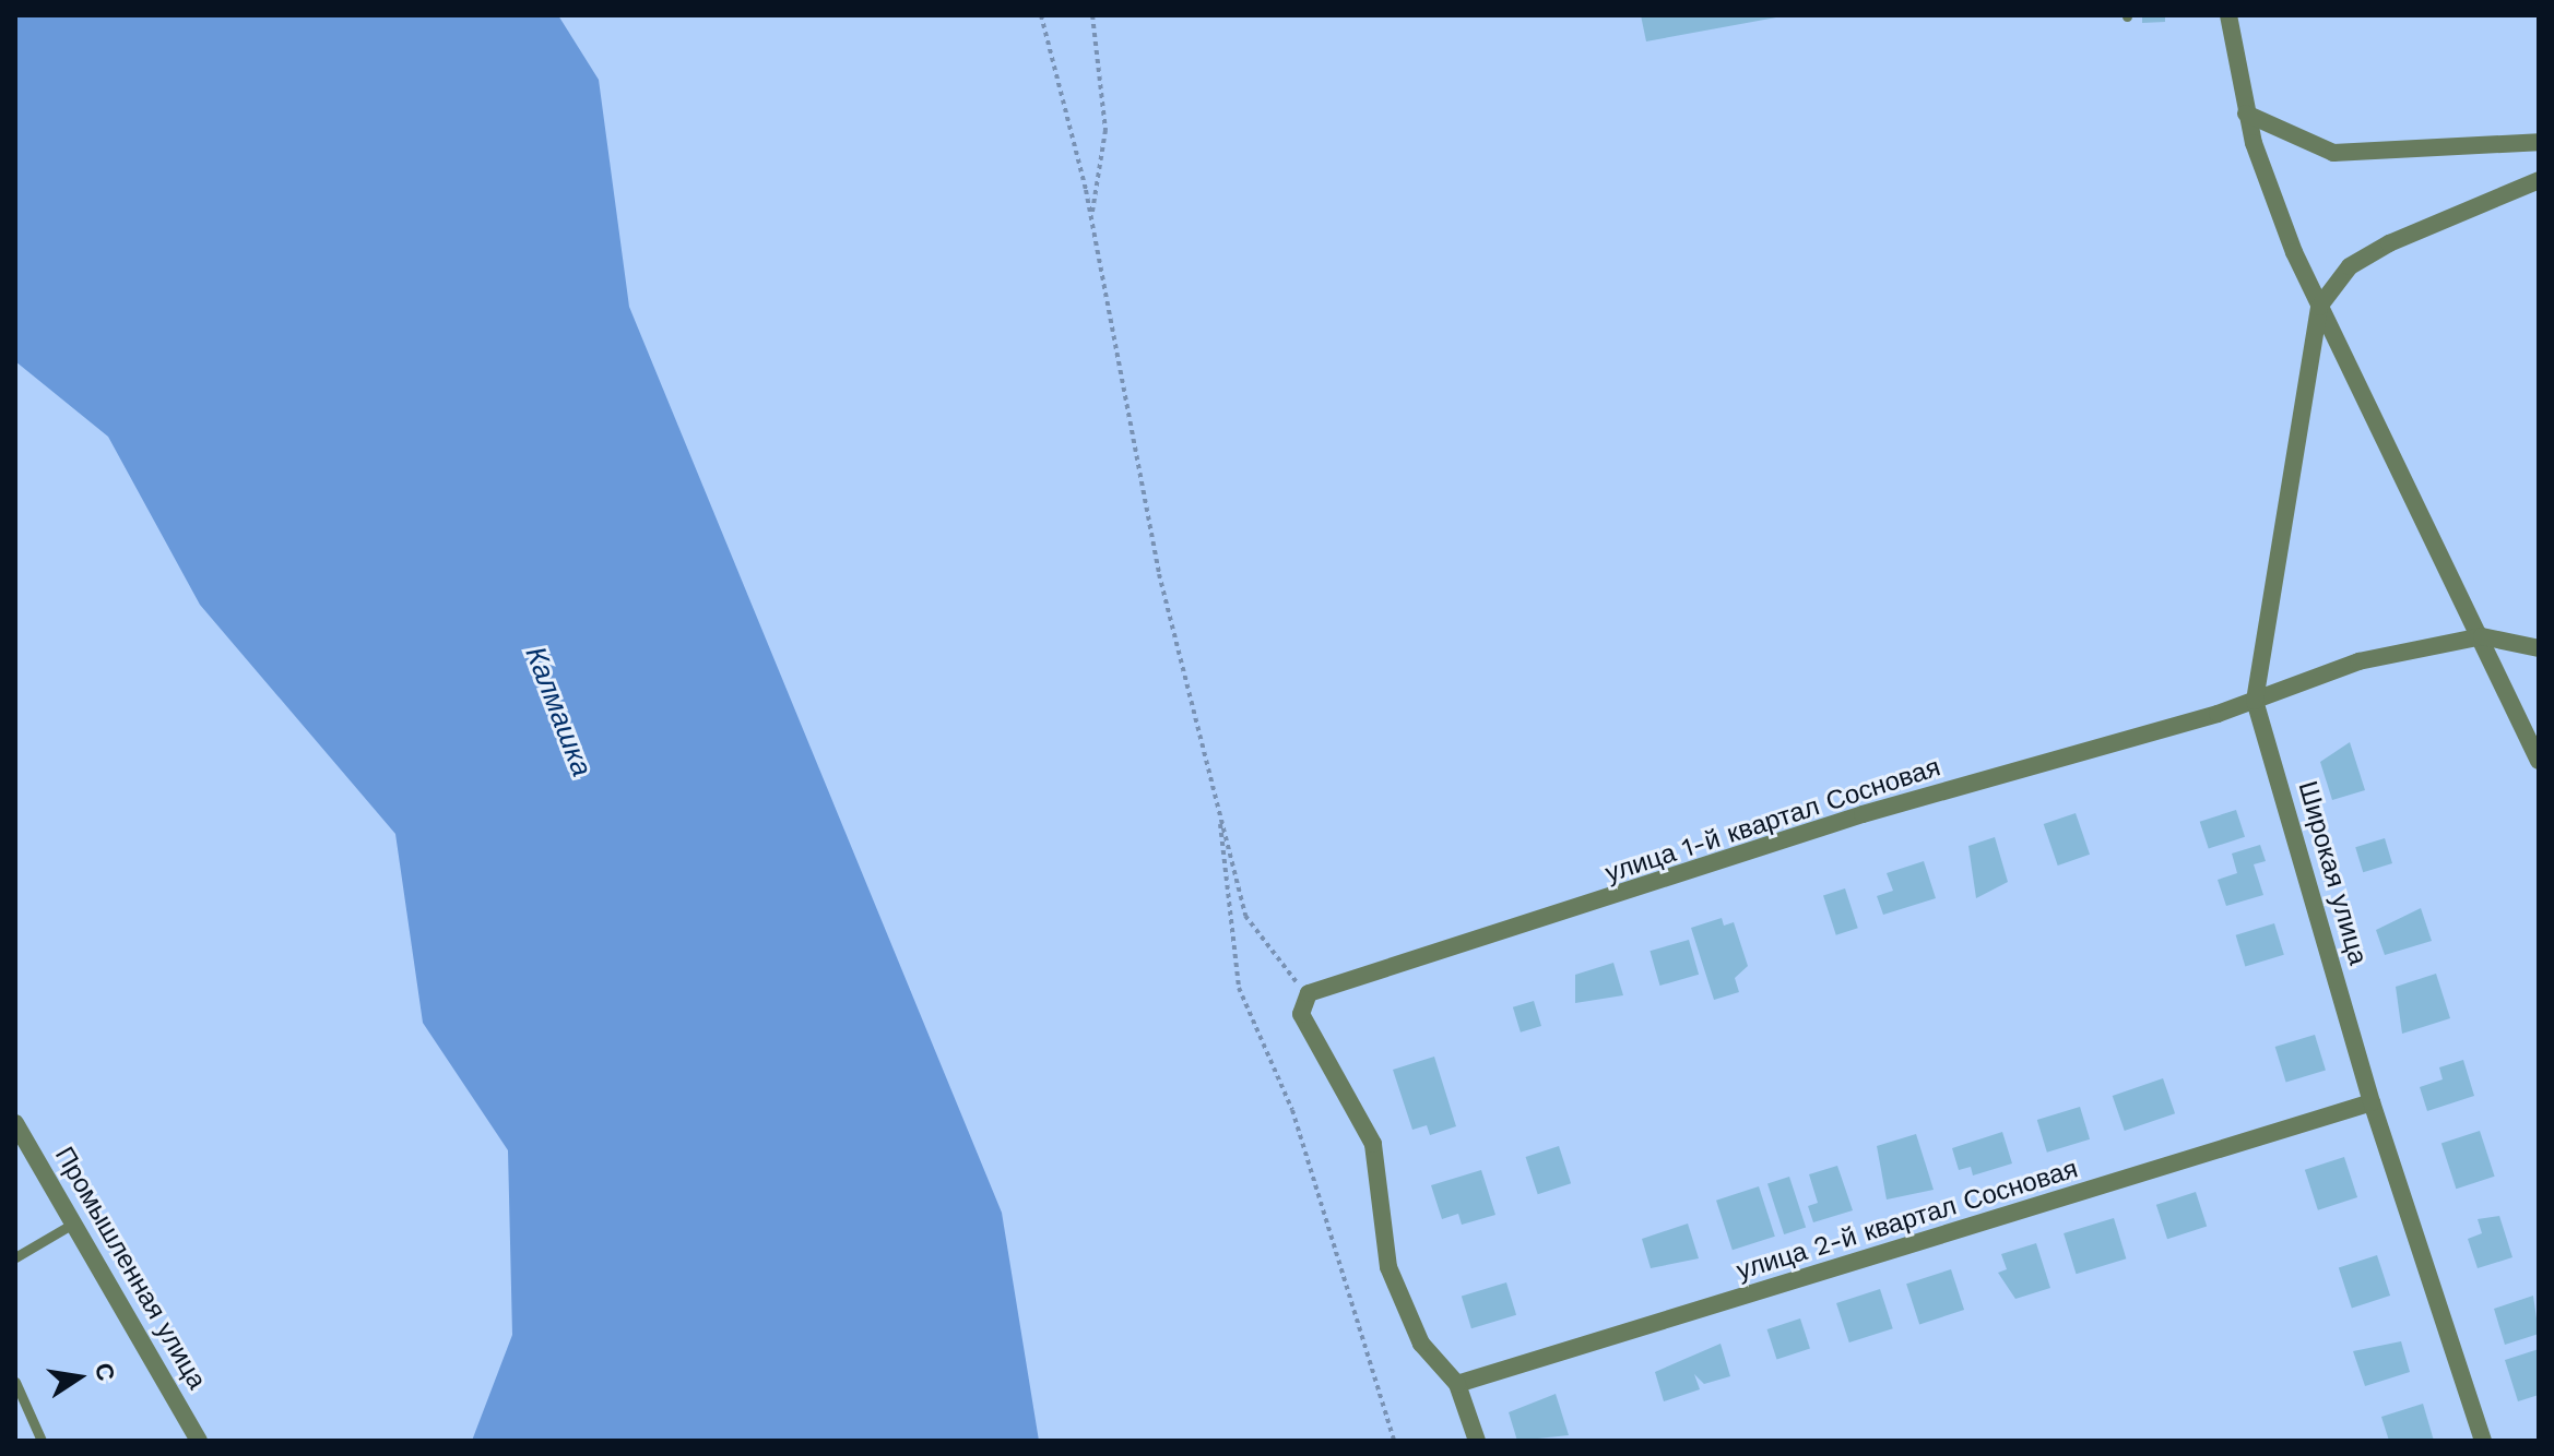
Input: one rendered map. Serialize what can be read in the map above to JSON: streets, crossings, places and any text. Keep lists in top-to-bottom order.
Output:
{
  "streets": {
    "street": [
      "улица 1-й квартал Сосновая",
      "Широкая улица",
      "улица 2-й квартал Сосновая",
      "Промышленная улица"
    ]
  },
  "crossings": [
    ["улица 1-й квартал Сосновая", "Широкая улица"],
    ["Широкая улица", "улица 2-й квартал Сосновая"]
  ],
  "water": ["Калмашка"],
  "north": "right"
}
